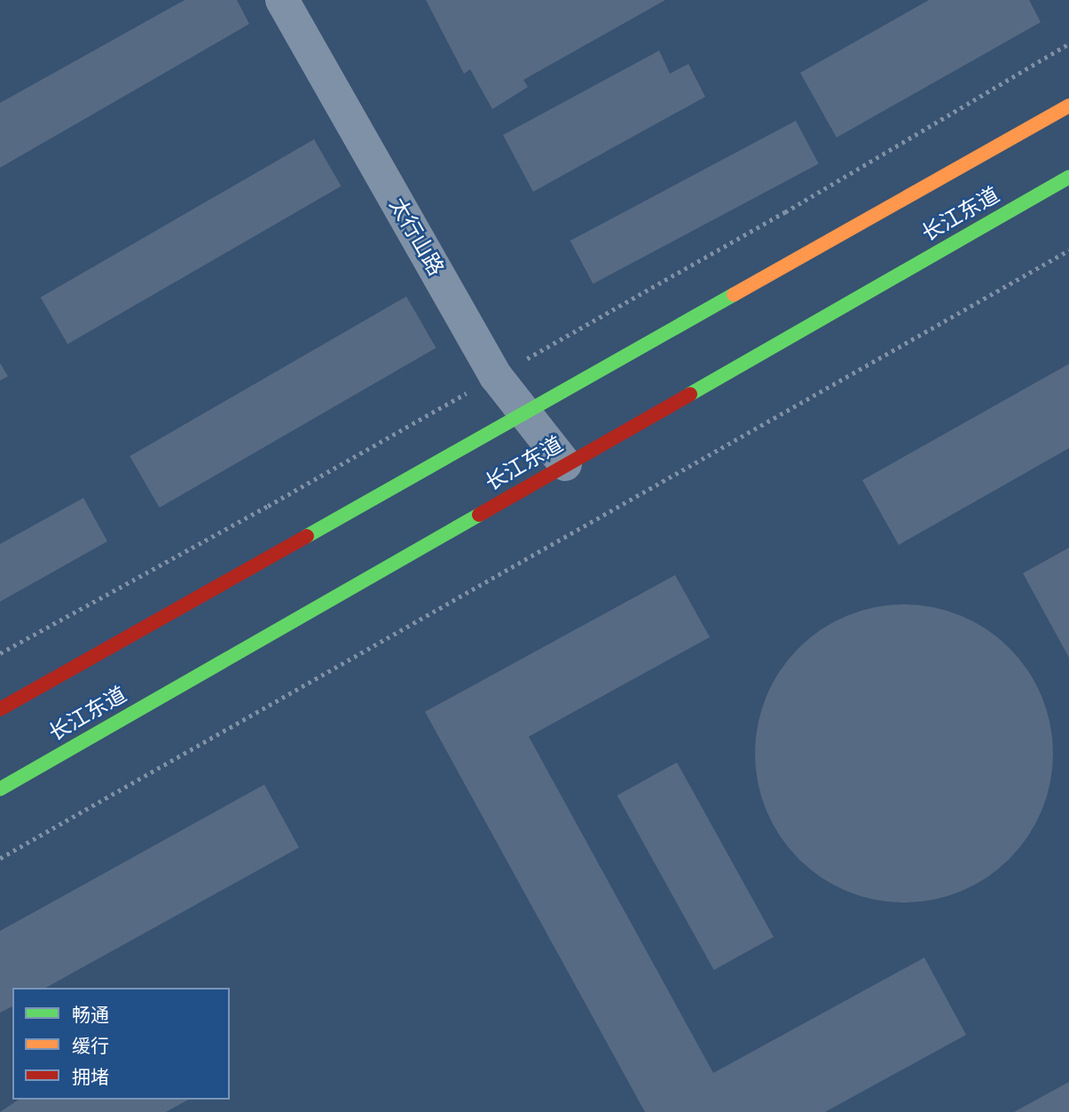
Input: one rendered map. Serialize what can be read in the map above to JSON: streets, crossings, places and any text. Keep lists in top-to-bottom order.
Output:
{
  "streets": {
    "main road": ["长江东道"],
    "street": ["太行山路"]
  },
  "crossings": [
    ["长江东道", "太行山路"]
  ],
  "legend": ["畅通", "缓行", "拥堵"]
}
